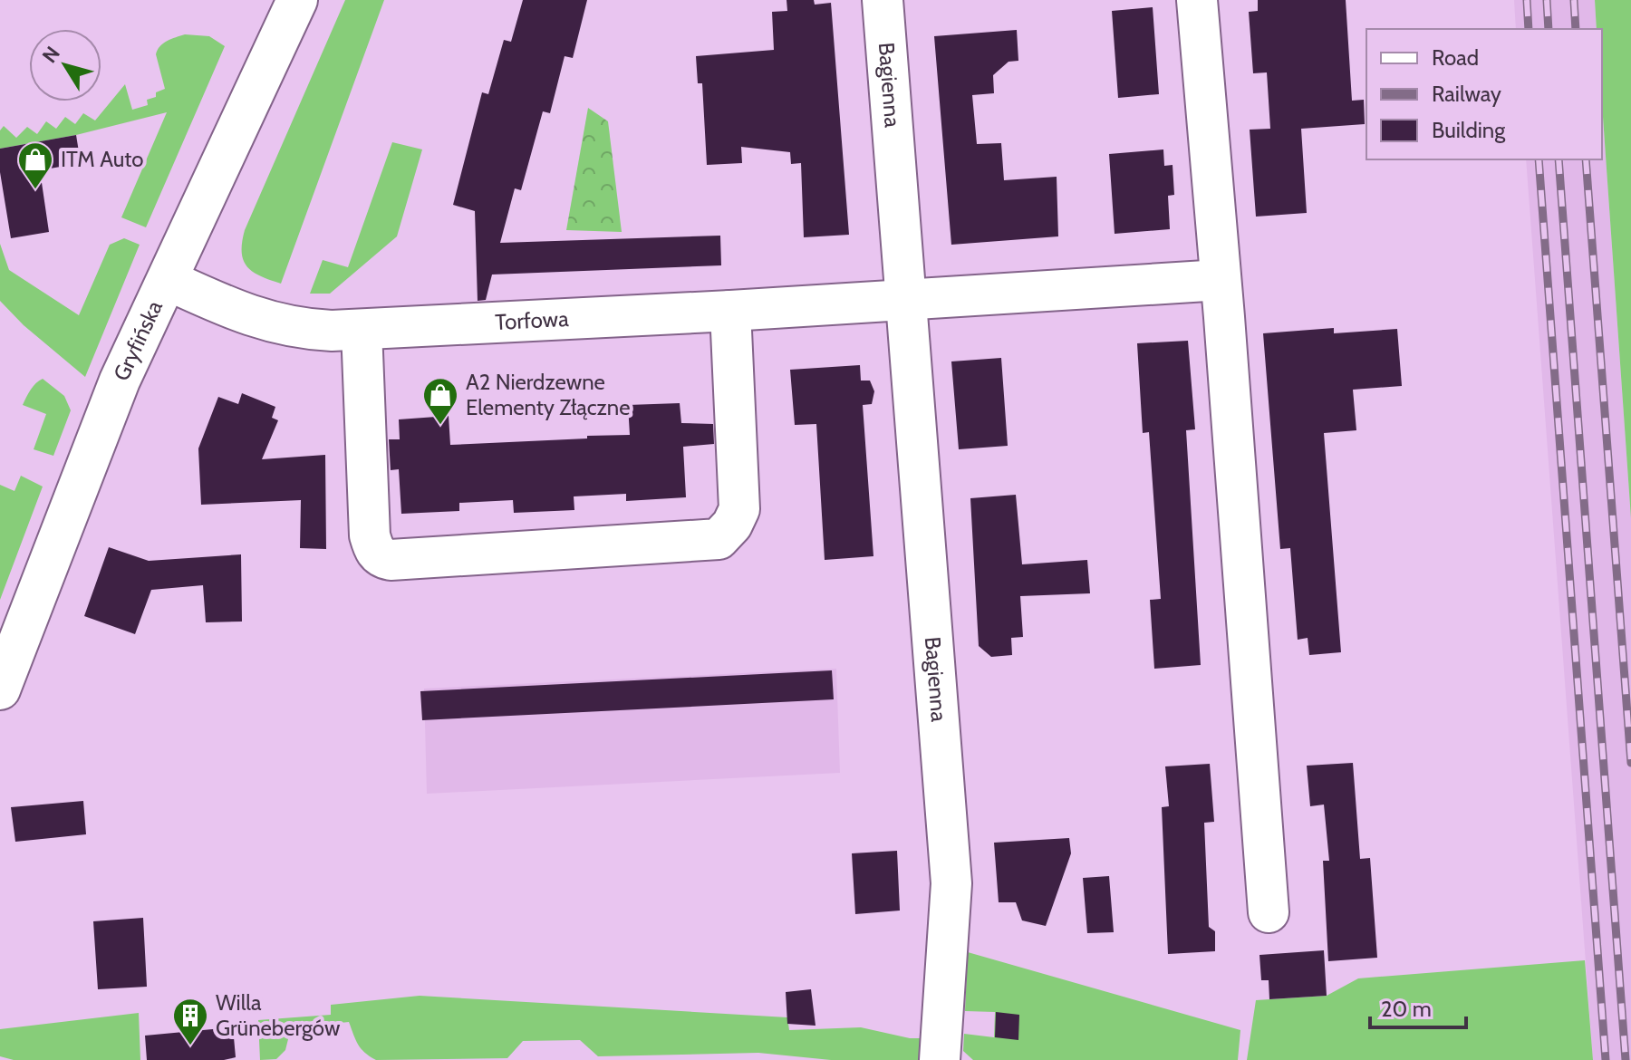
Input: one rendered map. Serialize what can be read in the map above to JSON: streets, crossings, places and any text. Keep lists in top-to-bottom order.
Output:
{
  "streets": {
    "street": ["Bagienna", "Torfowa", "Gryfińska"]
  },
  "crossings": [
    ["Bagienna", "Torfowa"],
    ["Torfowa", "Gryfińska"]
  ],
  "places": {
    "shop": ["ITM Auto", "A2 Nierdzewne Elementy Złączne"],
    "building": ["Willa Grünebergów"]
  },
  "legend": ["Road", "Railway", "Building"],
  "scale_bar": "20 m",
  "north": "top left"
}
